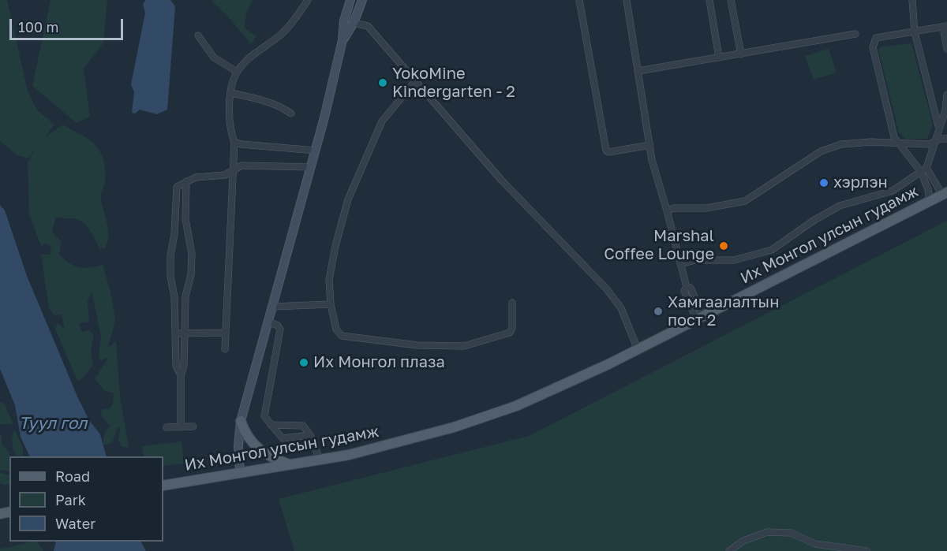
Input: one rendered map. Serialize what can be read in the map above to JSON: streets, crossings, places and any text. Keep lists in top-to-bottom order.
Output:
{
  "streets": {
    "main road": ["Их Монгол улсын гудамж"]
  },
  "water": ["Туул гол"],
  "places": [
    "YokoMine Kindergarten - 2",
    "хэрлэн",
    "Marshal Coffee Lounge",
    "Хамгаалалтын пост 2",
    "Их Монгол плаза"
  ],
  "legend": ["Road", "Park", "Water"],
  "scale_bar": "100 m"
}
